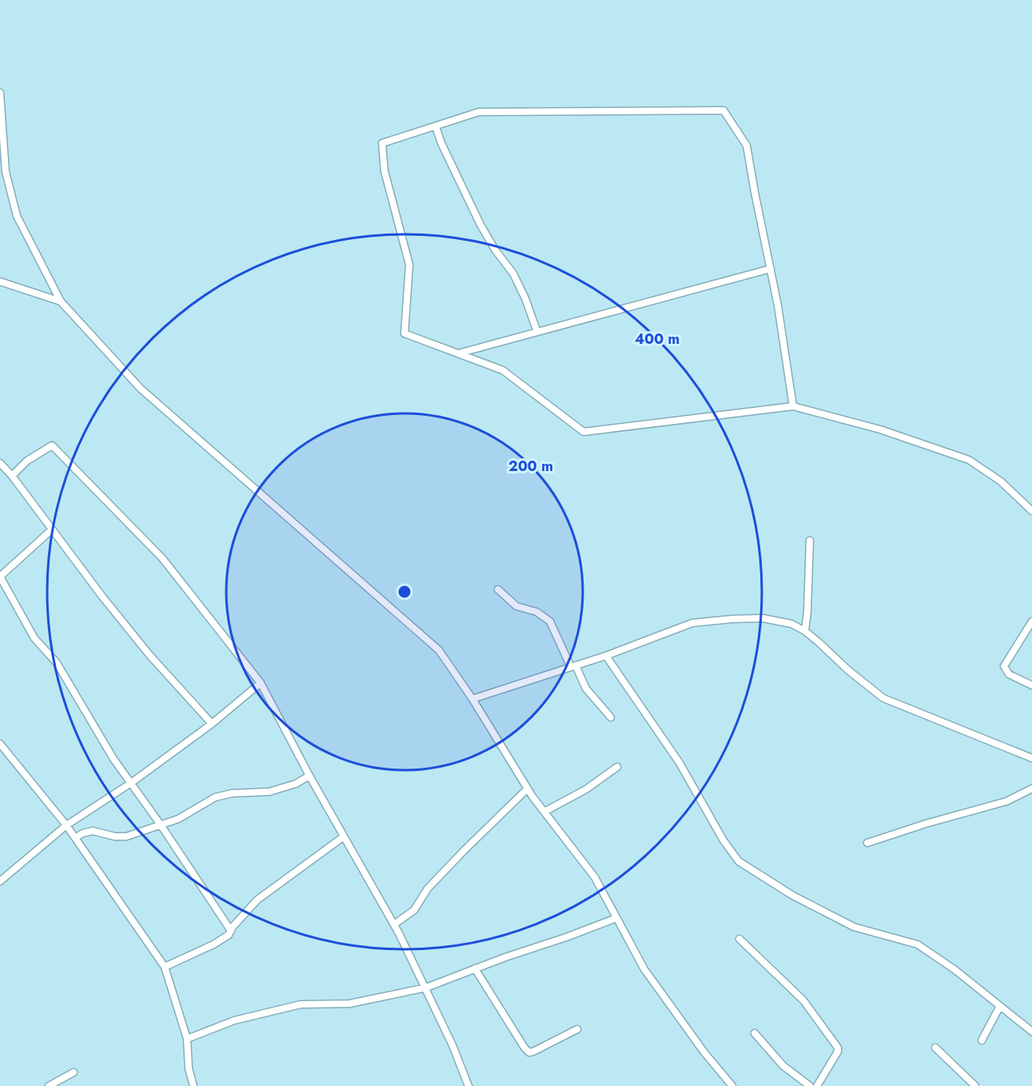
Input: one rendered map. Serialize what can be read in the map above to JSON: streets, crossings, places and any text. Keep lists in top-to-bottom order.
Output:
{
  "rings": ["400 m", "200 m"]
}
